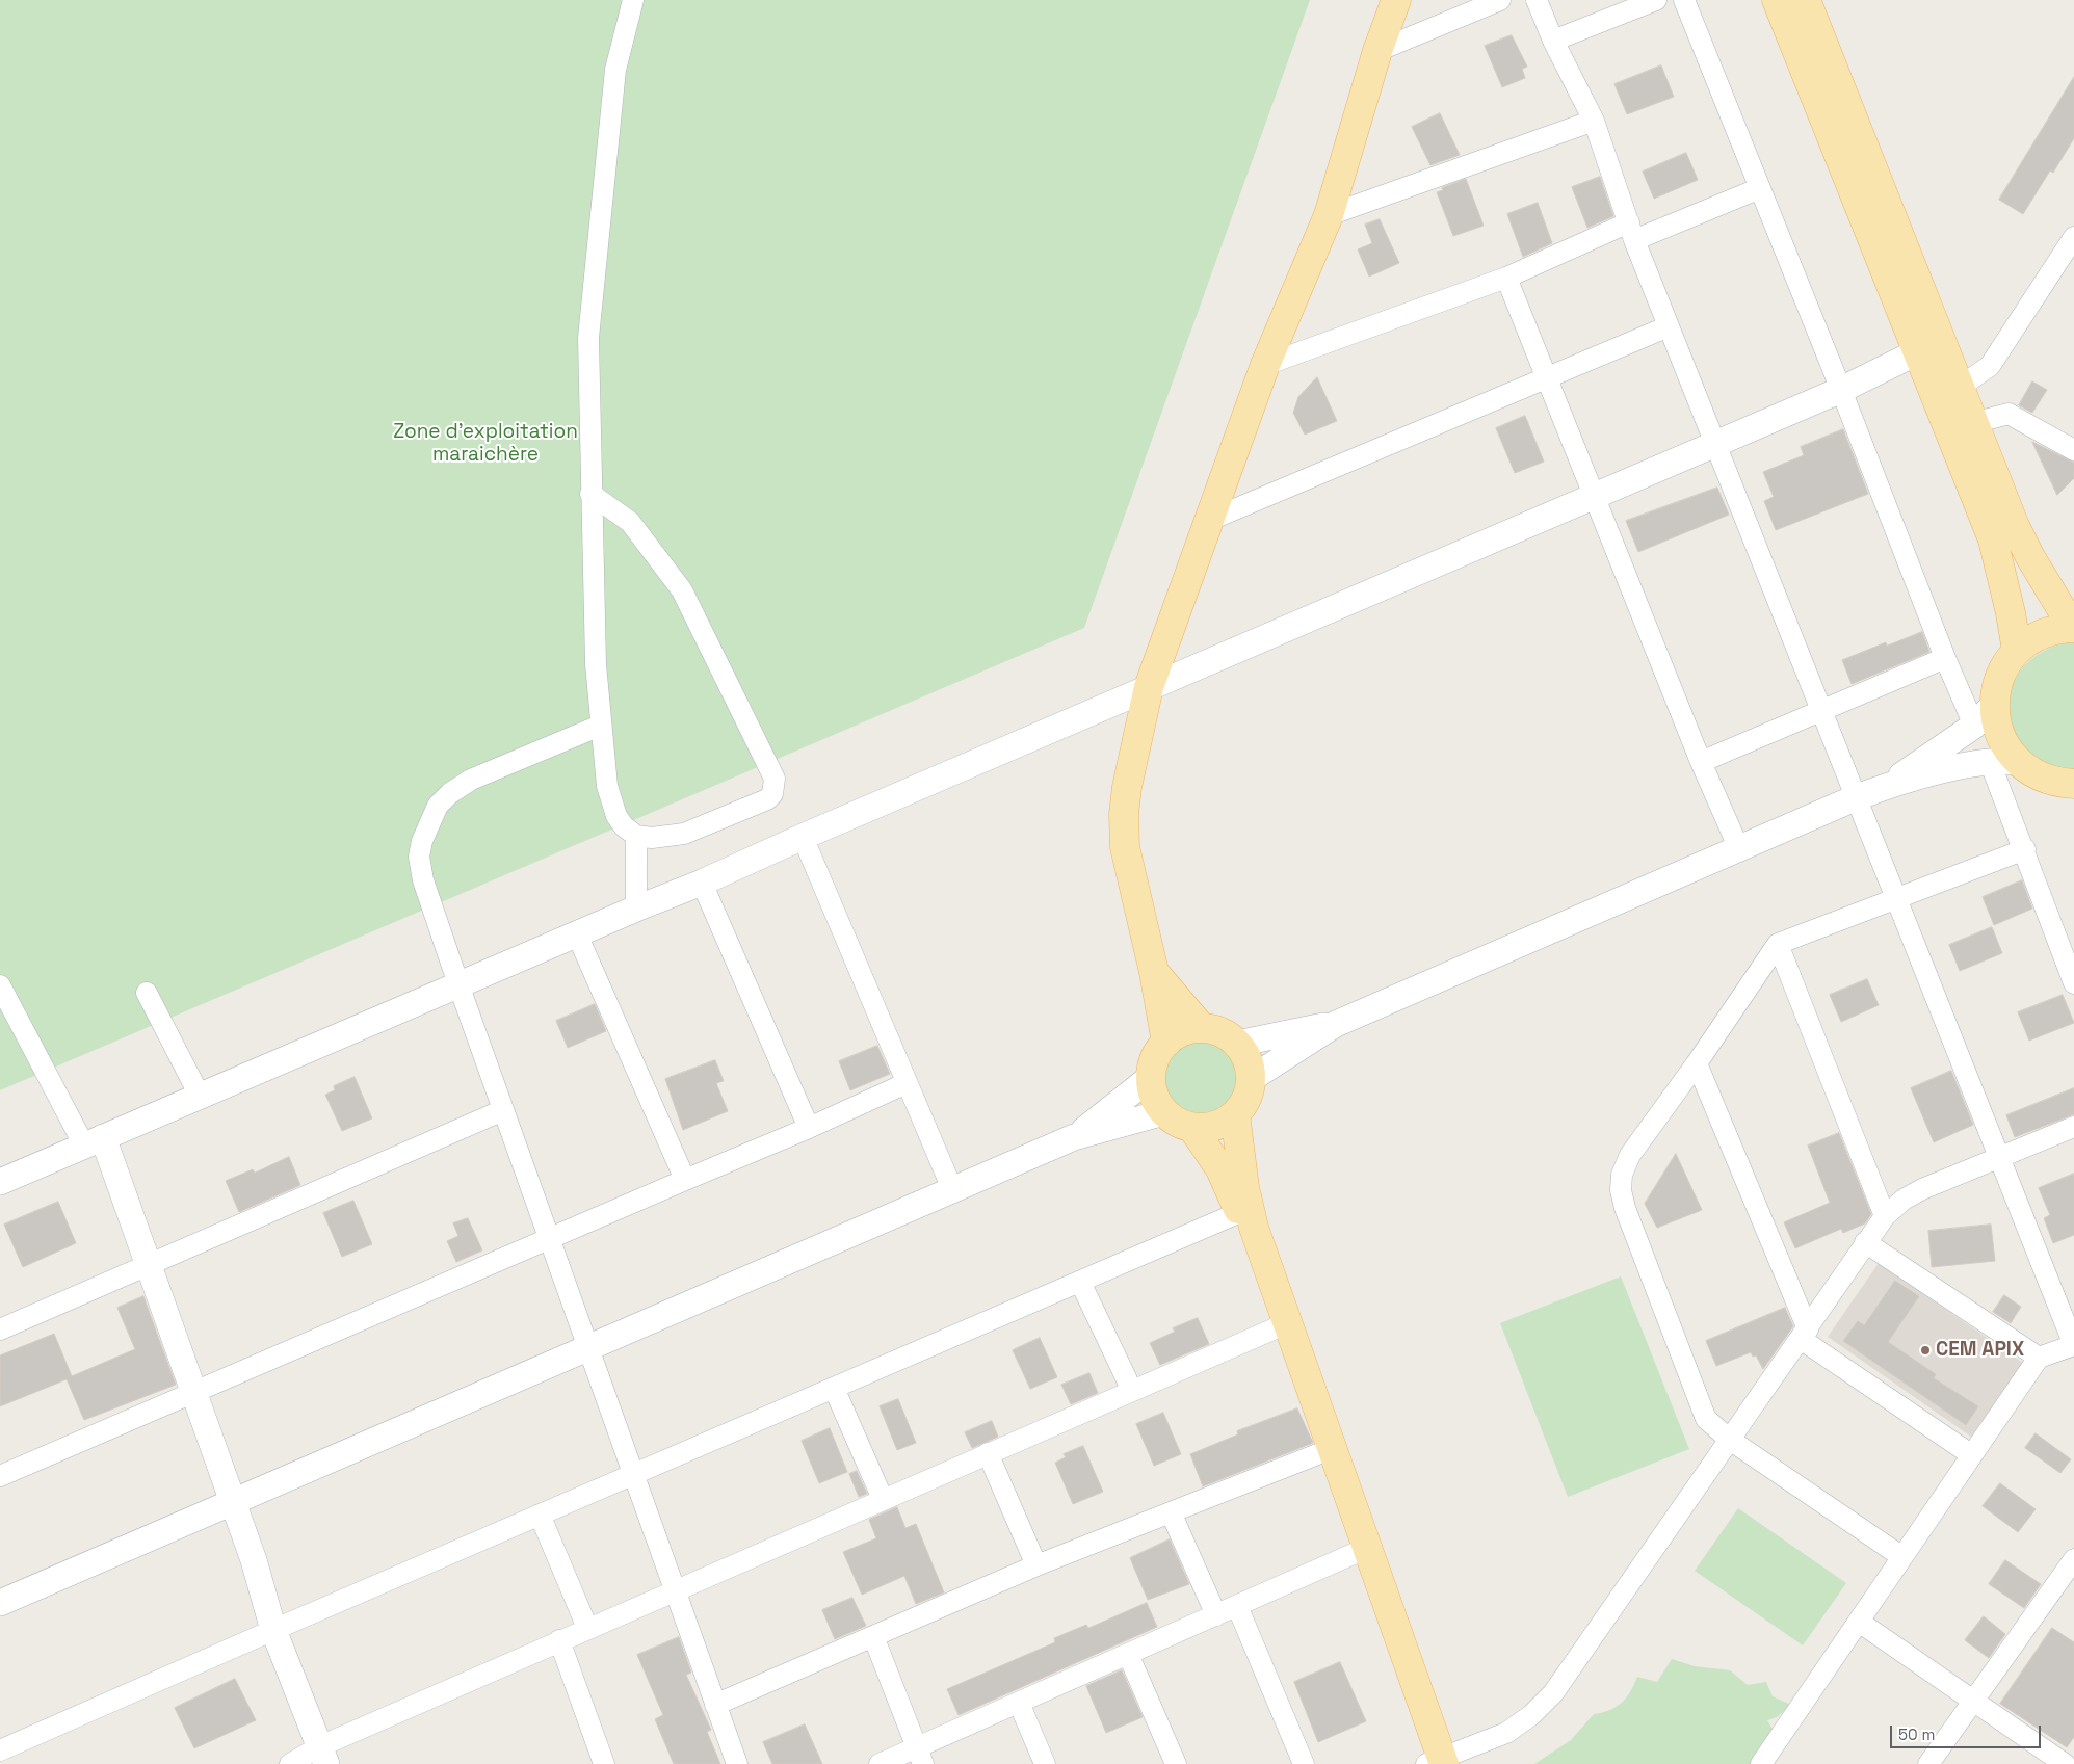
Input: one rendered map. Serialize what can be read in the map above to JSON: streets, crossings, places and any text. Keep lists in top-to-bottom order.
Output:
{
  "parks": ["Zone d'exploitation maraichère"],
  "places": ["CEM APIX"],
  "scale_bar": "50 m"
}
